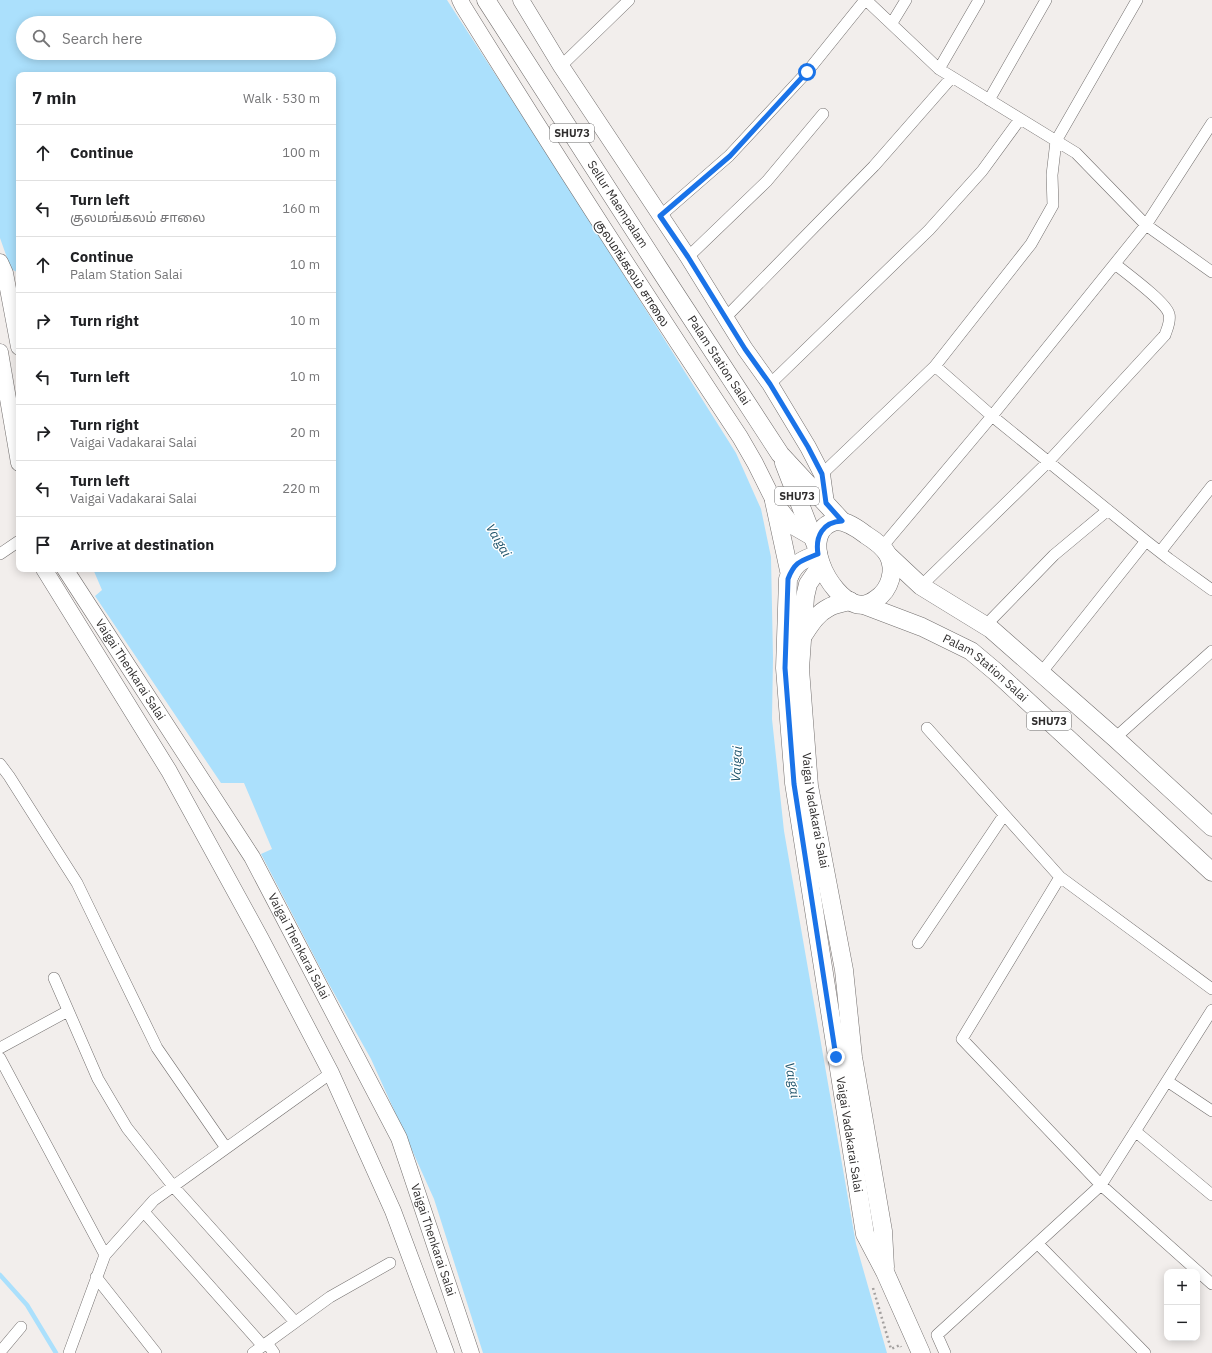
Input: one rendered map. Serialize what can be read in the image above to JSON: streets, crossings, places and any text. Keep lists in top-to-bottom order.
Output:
{
  "streets": {
    "main road": [
      "SHU73",
      "Sellur Maempalam",
      "Palam Station Salai",
      "Vaigai Vadakarai Salai"
    ],
    "street": ["குலமங்கலம் சாலை", "Vaigai Thenkarai Salai"]
  },
  "crossings": [
    ["SHU73", "குலமங்கலம் சாலை"],
    ["SHU73", "Palam Station Salai"],
    ["SHU73", "Vaigai Vadakarai Salai"],
    ["Sellur Maempalam", "Palam Station Salai"],
    ["குலமங்கலம் சாலை", "Palam Station Salai"],
    ["குலமங்கலம் சாலை", "Vaigai Vadakarai Salai"],
    ["Palam Station Salai", "Vaigai Vadakarai Salai"]
  ],
  "water": ["Vaigai"],
  "page": {
    "search": "Search here",
    "heading": ["7 min", "Walk · 530 m"],
    "list": [
      ["Continue", "100 m"],
      ["Turn left", "குலமங்கலம் சாலை", "160 m"],
      ["Continue", "Palam Station Salai", "10 m"],
      ["Turn right", "10 m"],
      ["Turn left", "10 m"],
      ["Turn right", "Vaigai Vadakarai Salai", "20 m"],
      ["Turn left", "Vaigai Vadakarai Salai", "220 m"],
      "Arrive at destination"
    ],
    "map_buttons": ["+", "−"]
  }
}
